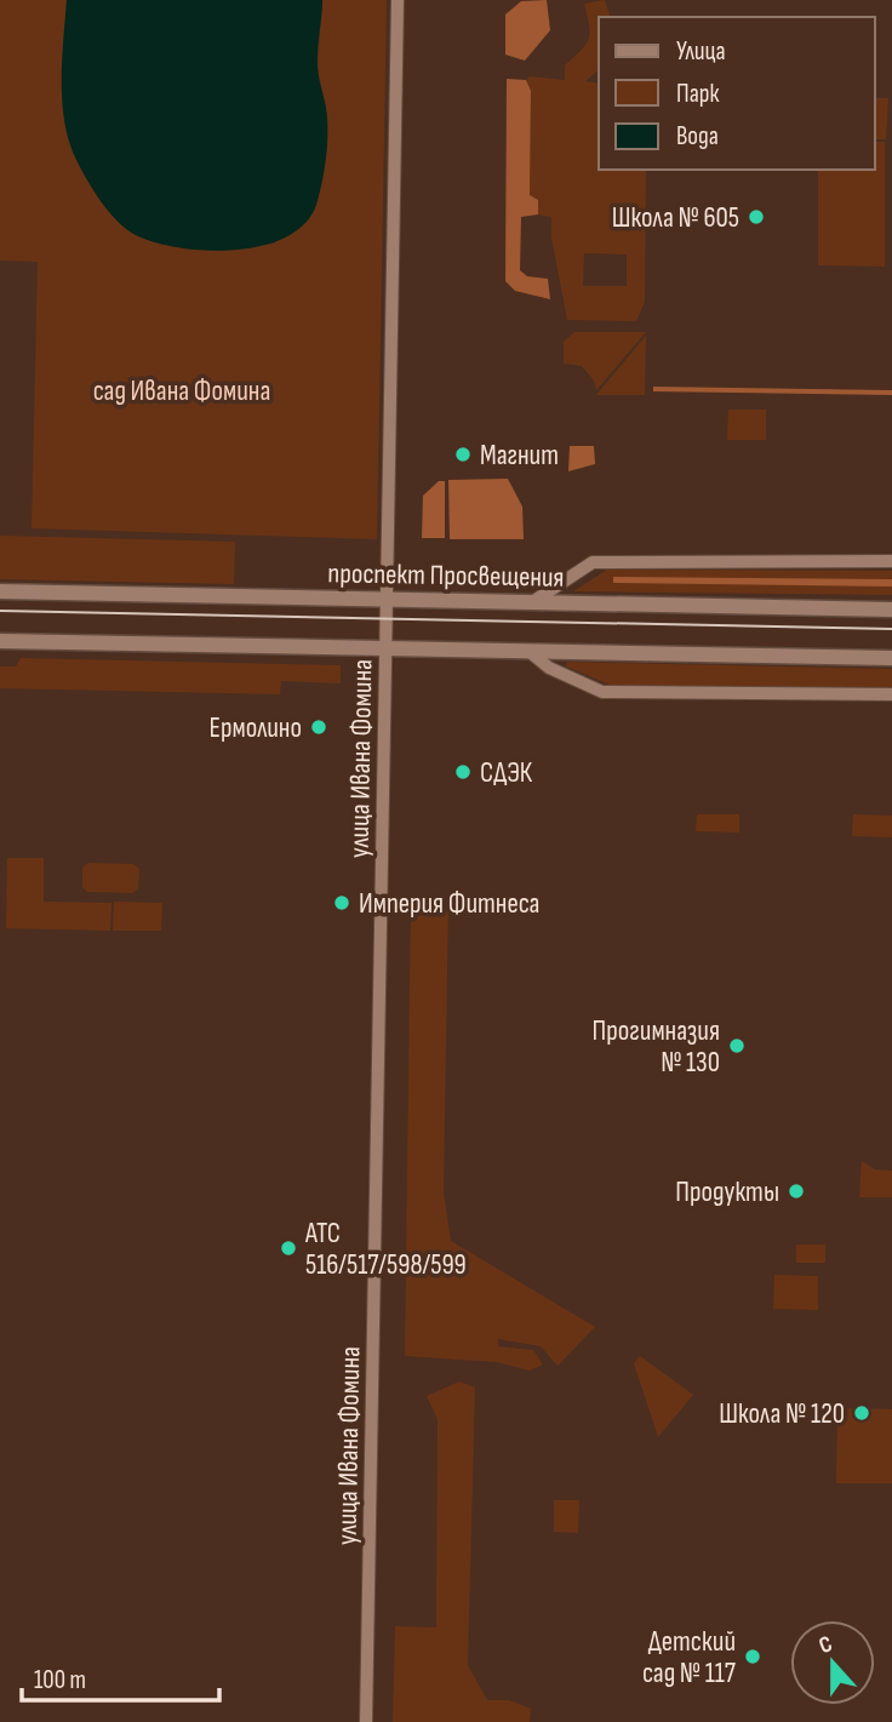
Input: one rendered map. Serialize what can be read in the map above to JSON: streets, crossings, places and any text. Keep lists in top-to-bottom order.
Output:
{
  "streets": {
    "main road": ["проспект Просвещения"],
    "street": ["улица Ивана Фомина"]
  },
  "crossings": [
    ["проспект Просвещения", "улица Ивана Фомина"]
  ],
  "parks": ["сад Ивана Фомина"],
  "places": [
    "Школа № 605",
    "Магнит",
    "Ермолино",
    "СДЭК",
    "Империя Фитнеса",
    "Прогимназия № 130",
    "Продукты",
    "АТС 516/517/598/599",
    "Школа № 120",
    "Детский сад № 117"
  ],
  "legend": ["Улица", "Парк", "Вода"],
  "scale_bar": "100 m",
  "north": "top"
}
